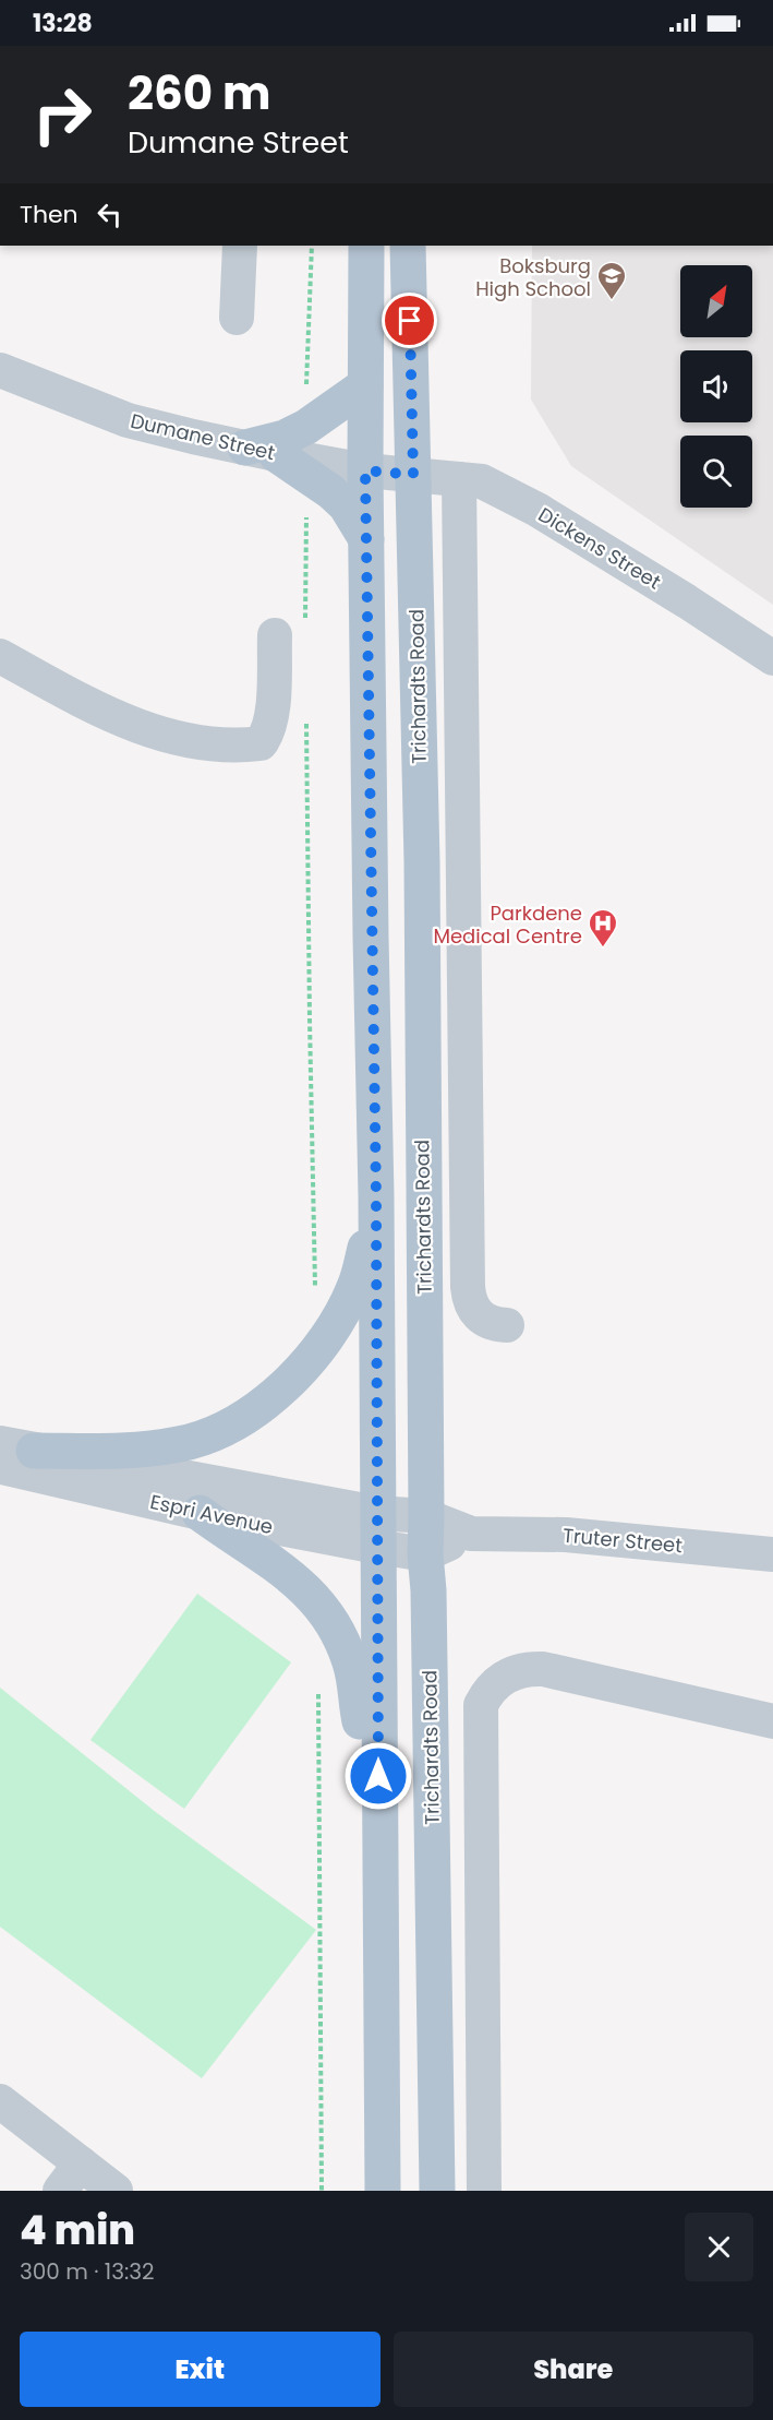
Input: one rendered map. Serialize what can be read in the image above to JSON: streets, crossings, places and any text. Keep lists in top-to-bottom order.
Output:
{
  "streets": {
    "main road": ["Trichardts Road"],
    "street": [
      "Dumane Street",
      "Dickens Street",
      "Espri Avenue",
      "Truter Street"
    ]
  },
  "crossings": [
    ["Dumane Street", "Dickens Street"],
    ["Dumane Street", "Trichardts Road"],
    ["Dickens Street", "Trichardts Road"],
    ["Trichardts Road", "Espri Avenue"],
    ["Trichardts Road", "Truter Street"],
    ["Espri Avenue", "Truter Street"]
  ],
  "places": {
    "school or university": ["Boksburg High School"],
    "hospital": ["Parkdene Medical Centre"]
  },
  "north": "top right",
  "page": {
    "status": "13:28",
    "turn": ["260 m", "Dumane Street"],
    "then": "Then",
    "heading": ["4 min", "300 m · 13:32"],
    "buttons": ["Exit", "Share"]
  }
}
